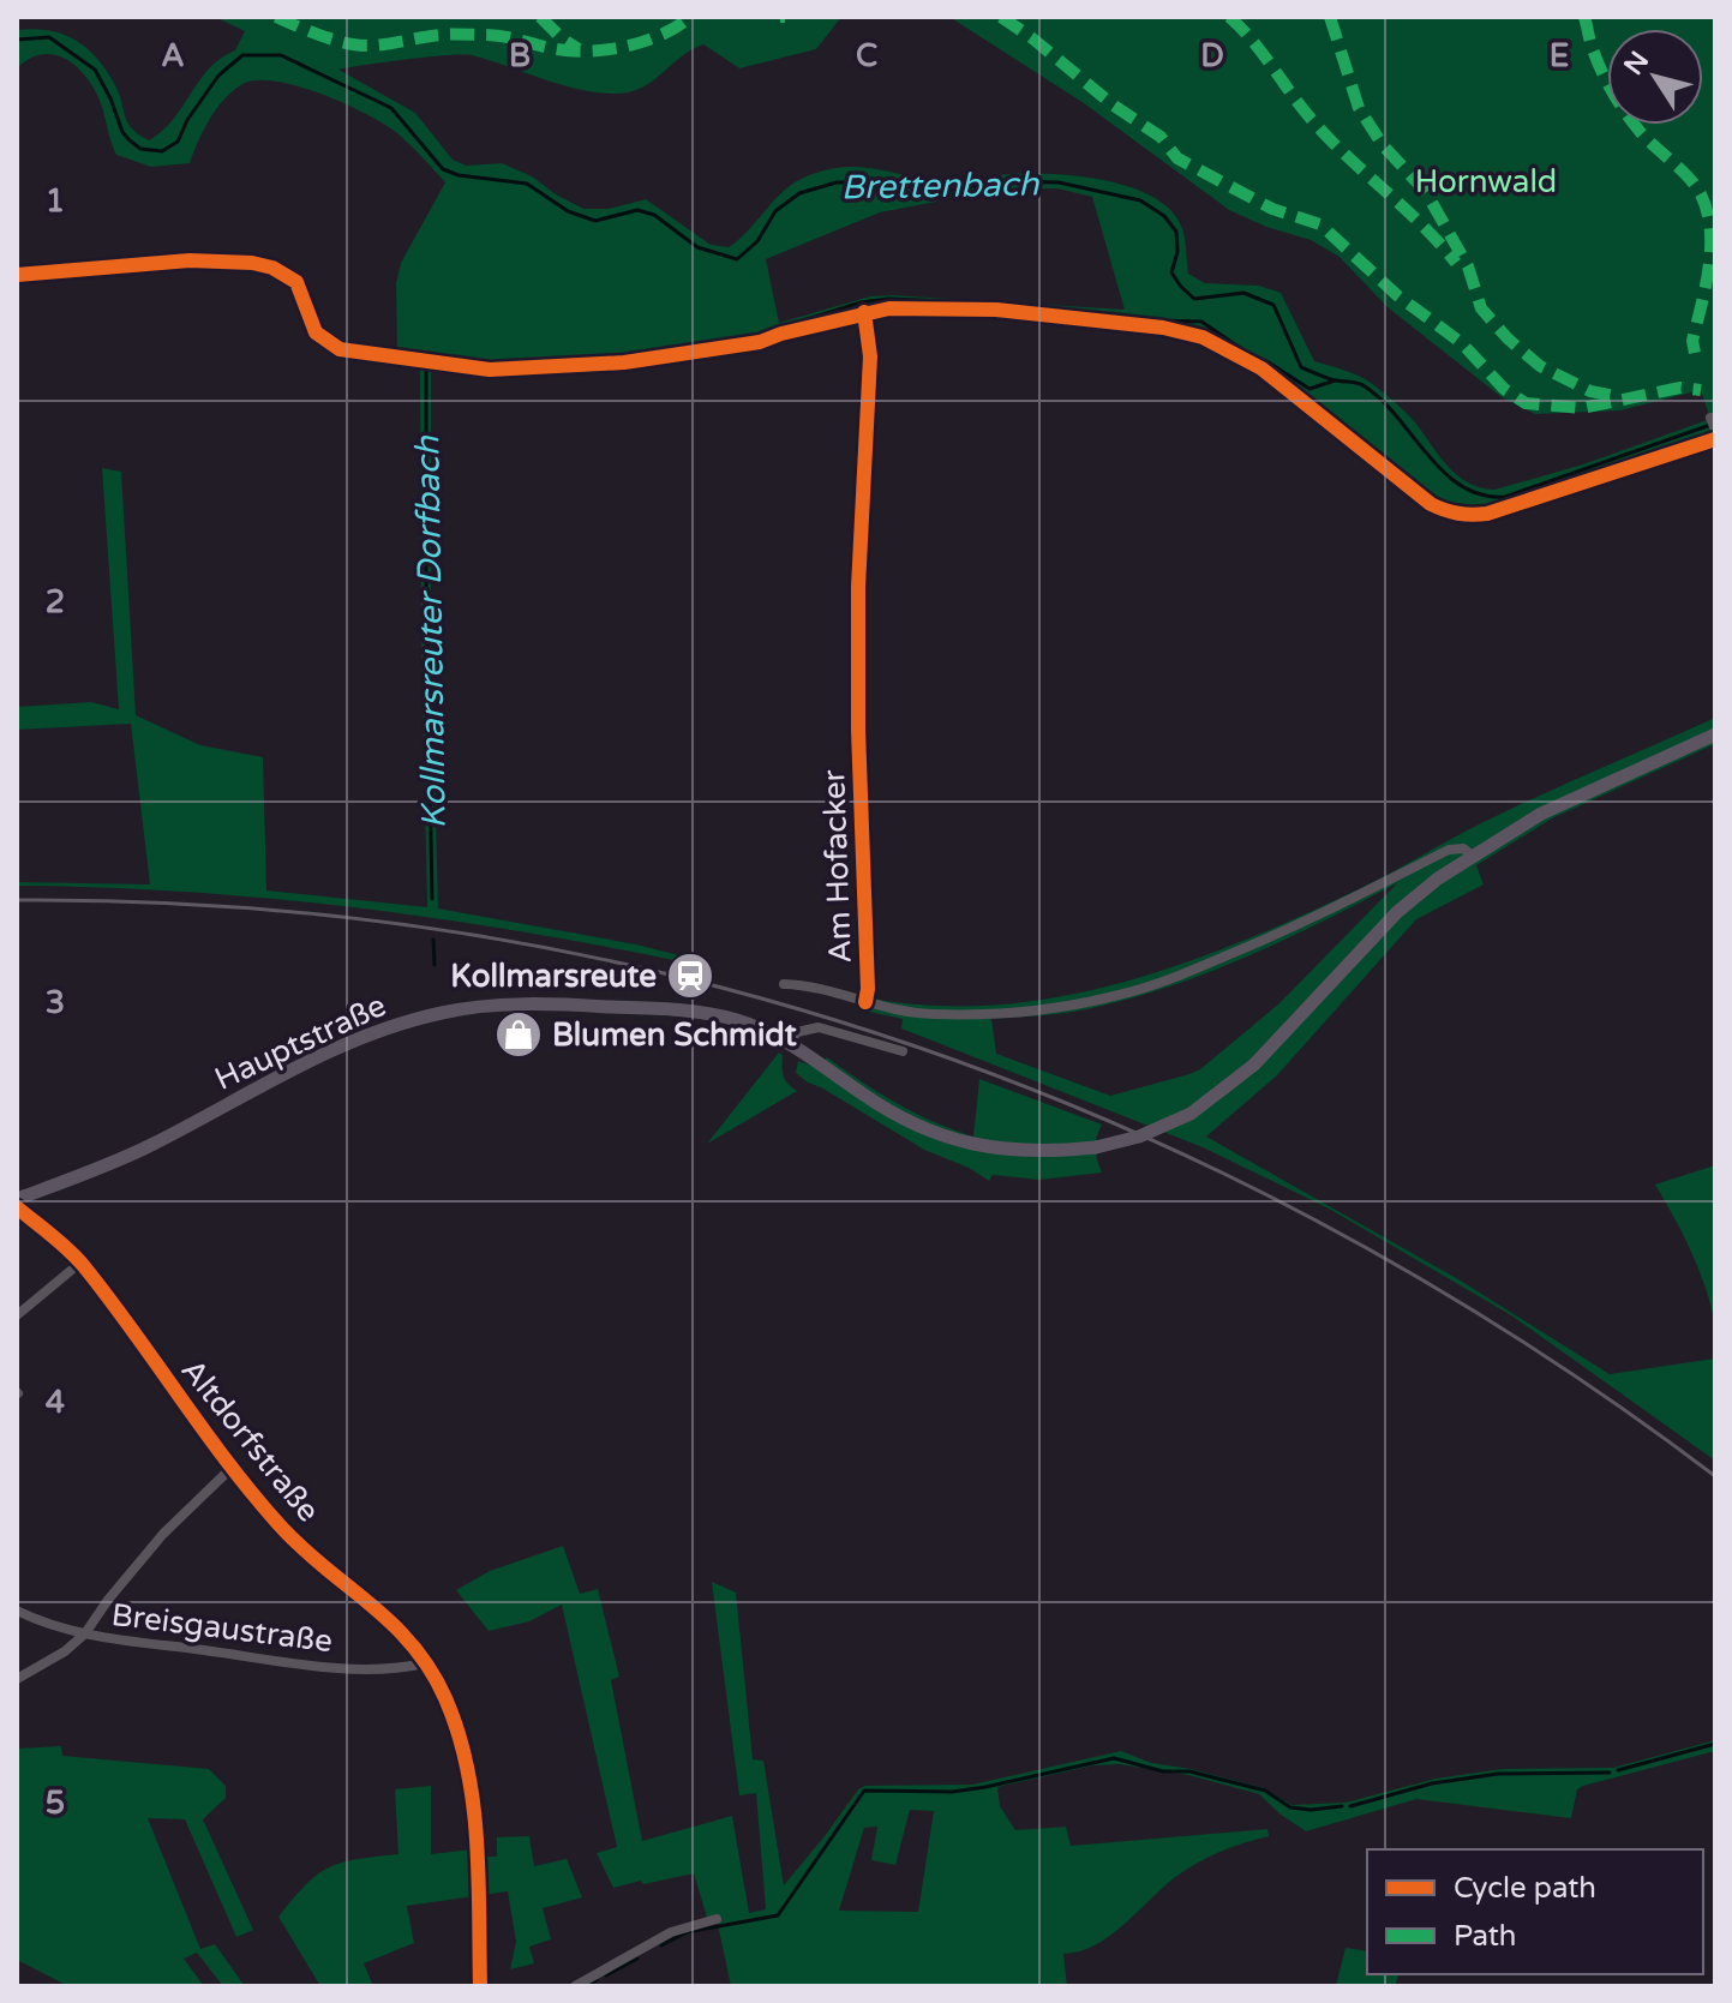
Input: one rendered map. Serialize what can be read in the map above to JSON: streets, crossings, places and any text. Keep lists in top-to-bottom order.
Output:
{
  "streets": {
    "main road": ["Hauptstraße"],
    "street": ["Am Hofacker", "Altdorfstraße", "Breisgaustraße"]
  },
  "crossings": [
    ["Am Hofacker", "Hauptstraße"],
    ["Altdorfstraße", "Breisgaustraße"]
  ],
  "water": ["Brettenbach", "Kollmarsreuter Dorfbach"],
  "parks": ["Hornwald"],
  "places": {
    "station": ["Kollmarsreute"],
    "shop": ["Blumen Schmidt"]
  },
  "legend": ["Cycle path", "Path"],
  "north": "top left",
  "grid": {
    "columns": [
      "A",
      "B",
      "C",
      "D",
      "E"
    ],
    "rows": [
      "1",
      "2",
      "3",
      "4",
      "5"
    ]
  }
}
